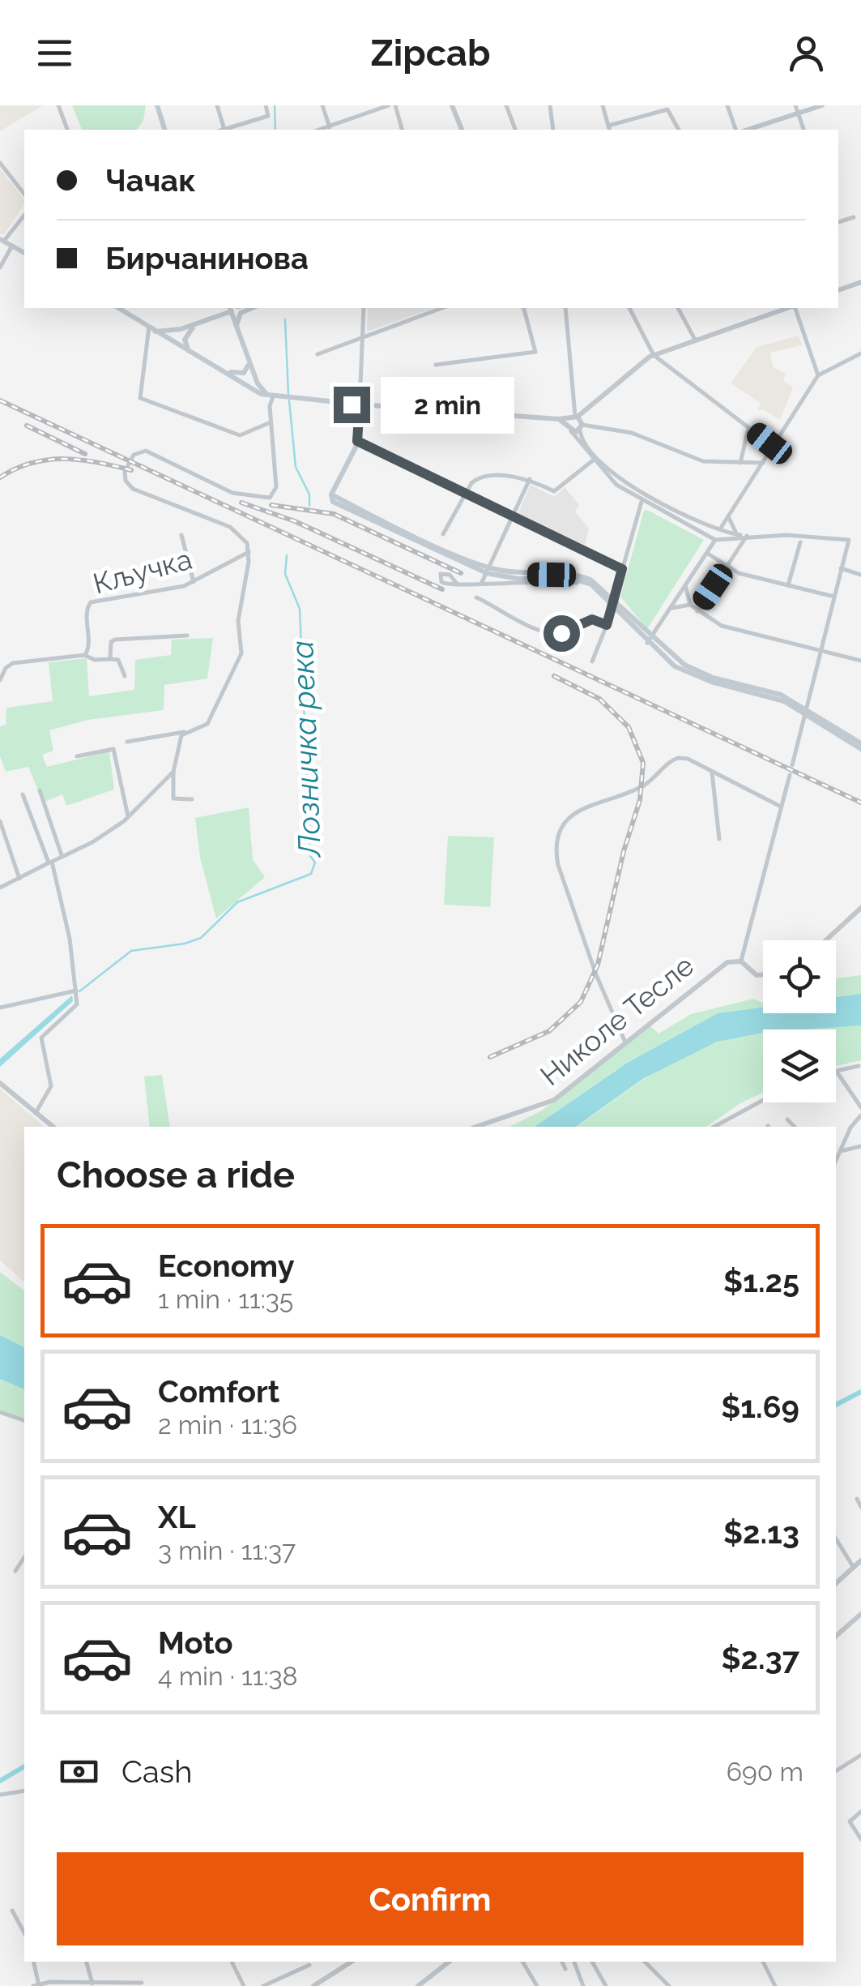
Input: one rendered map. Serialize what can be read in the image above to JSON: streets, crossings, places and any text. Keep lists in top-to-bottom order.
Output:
{
  "streets": {
    "street": ["Кључка", "Николе Тесле"]
  },
  "water": ["Лозничка река"],
  "page": {
    "header": "Zipcab",
    "banner": ["Чачак", "Бирчанинова"],
    "bubble": "2 min",
    "heading": "Choose a ride",
    "list": [
      {
        "name": "Economy",
        "note": "1 min · 11:35",
        "value": "$1.25"
      },
      {
        "name": "Comfort",
        "note": "2 min · 11:36",
        "value": "$1.69"
      },
      {
        "name": "XL",
        "note": "3 min · 11:37",
        "value": "$2.13"
      },
      {
        "name": "Moto",
        "note": "4 min · 11:38",
        "value": "$2.37"
      }
    ],
    "pay": ["Cash", "690 m"],
    "buttons": "Confirm"
  }
}
